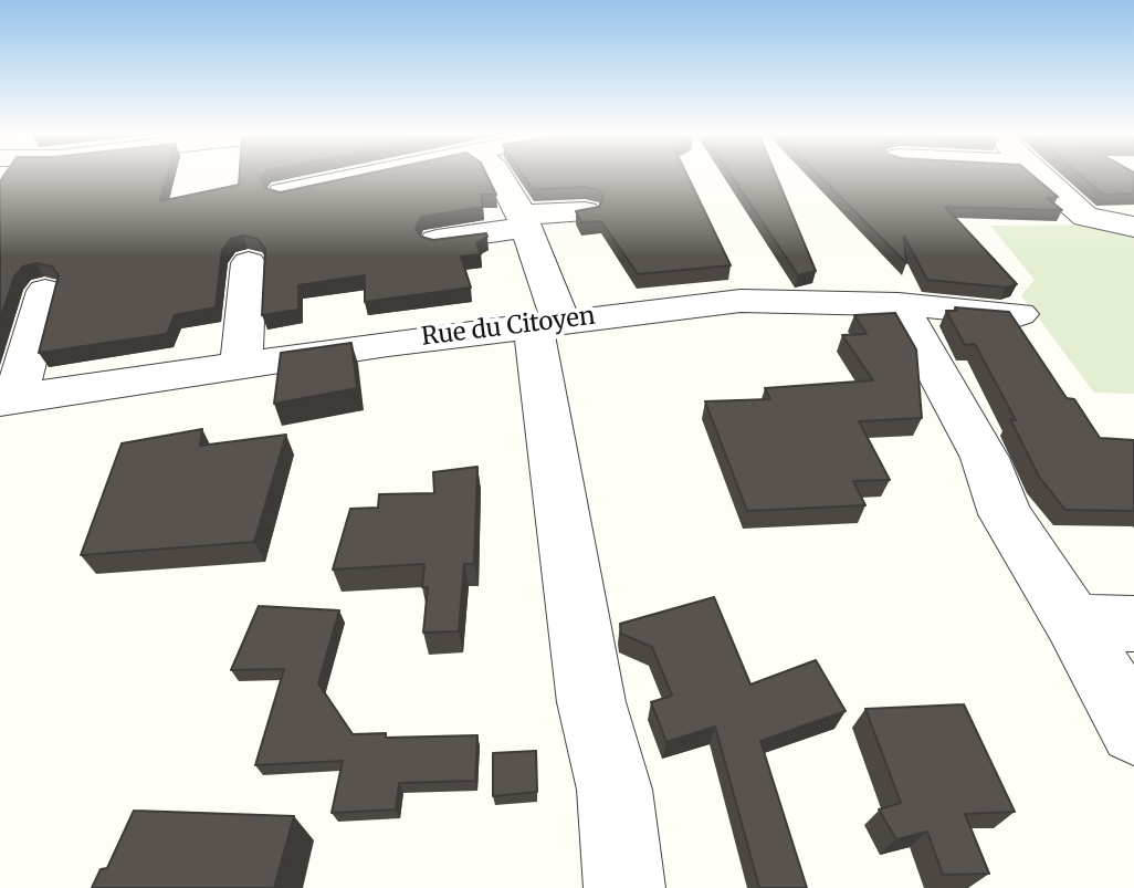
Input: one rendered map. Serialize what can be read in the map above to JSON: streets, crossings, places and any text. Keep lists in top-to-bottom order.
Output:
{
  "streets": {
    "street": ["Rue du Citoyen"]
  }
}
